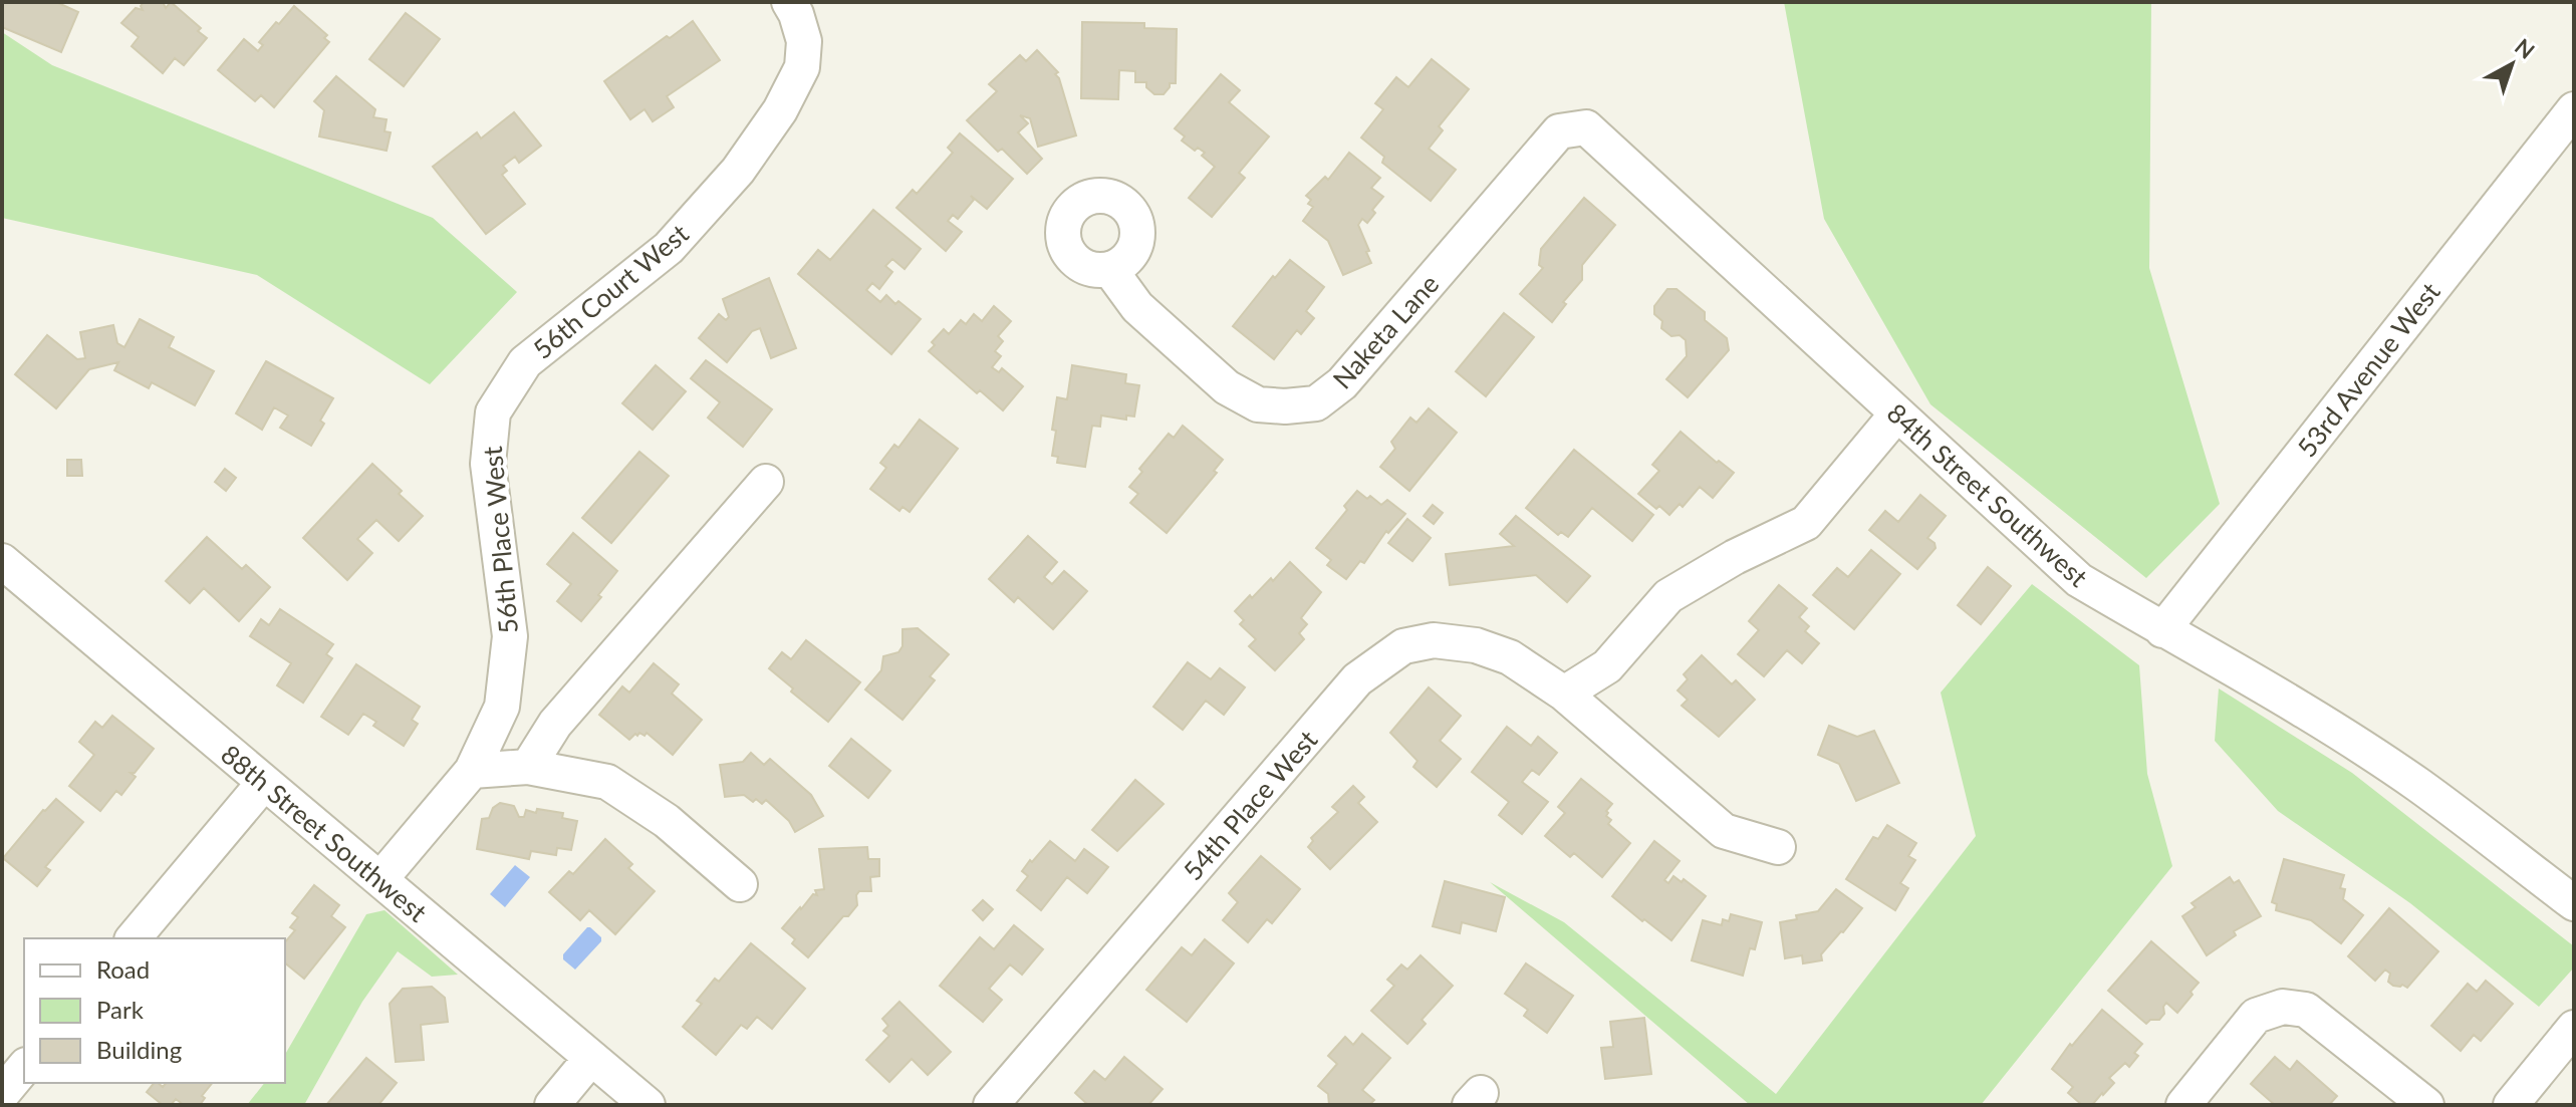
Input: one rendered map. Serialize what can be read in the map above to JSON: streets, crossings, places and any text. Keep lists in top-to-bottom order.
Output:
{
  "streets": {
    "street": [
      "56th Court West",
      "Naketa Lane",
      "53rd Avenue West",
      "84th Street Southwest",
      "56th Place West",
      "54th Place West",
      "88th Street Southwest"
    ]
  },
  "crossings": [
    ["56th Court West", "56th Place West"],
    ["Naketa Lane", "84th Street Southwest"],
    ["53rd Avenue West", "84th Street Southwest"],
    ["56th Place West", "88th Street Southwest"]
  ],
  "legend": ["Road", "Park", "Building"],
  "north": "top right"
}
